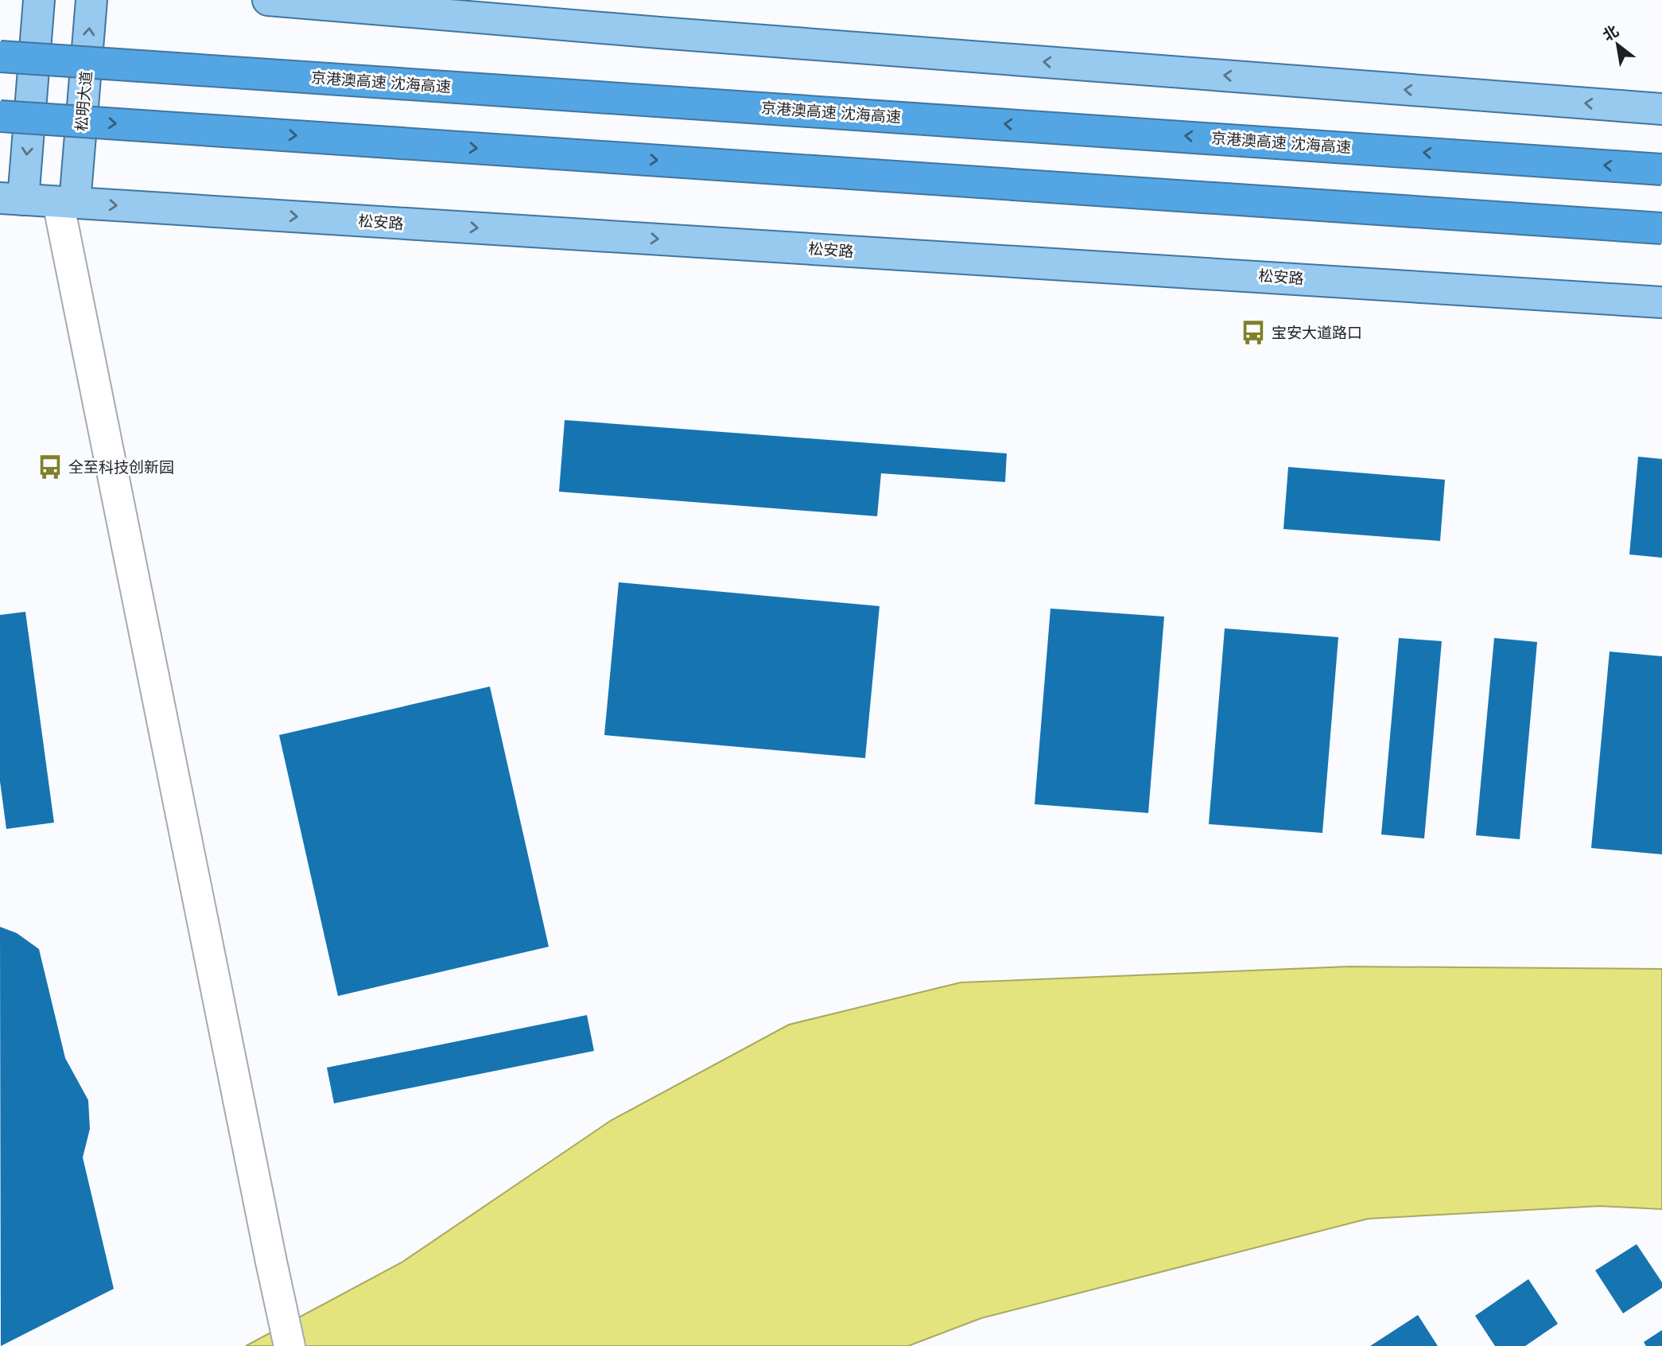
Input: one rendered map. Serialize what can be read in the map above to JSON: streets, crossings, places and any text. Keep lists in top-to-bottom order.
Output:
{
  "streets": {
    "highway": ["京港澳高速 沈海高速"],
    "main road": ["松明大道", "松安路"]
  },
  "crossings": [
    ["松明大道", "松安路"]
  ],
  "places": {
    "bus stop": ["宝安大道路口", "全至科技创新园"]
  },
  "north": "top left"
}
